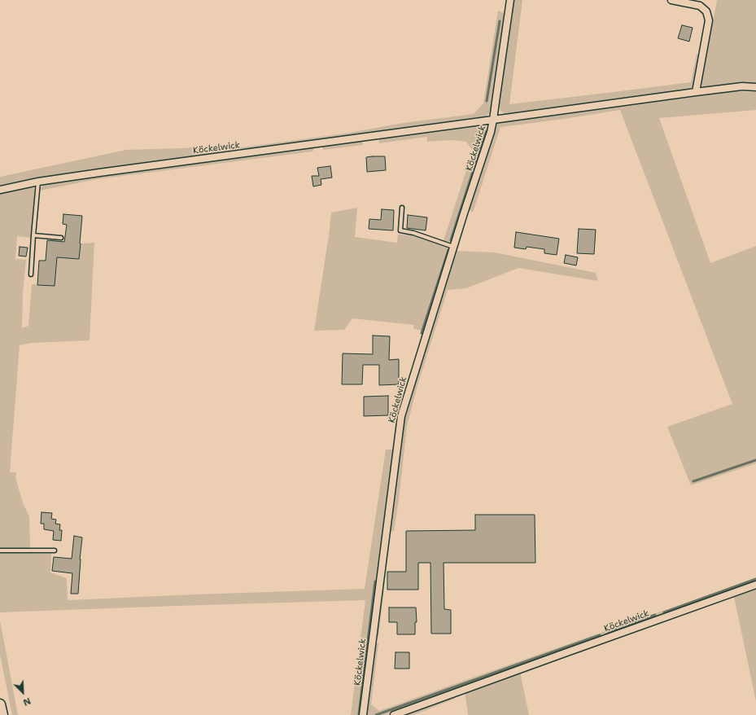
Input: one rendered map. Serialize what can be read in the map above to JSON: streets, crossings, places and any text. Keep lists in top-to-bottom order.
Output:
{
  "streets": {
    "street": ["Köckelwick"]
  },
  "north": "bottom right"
}
